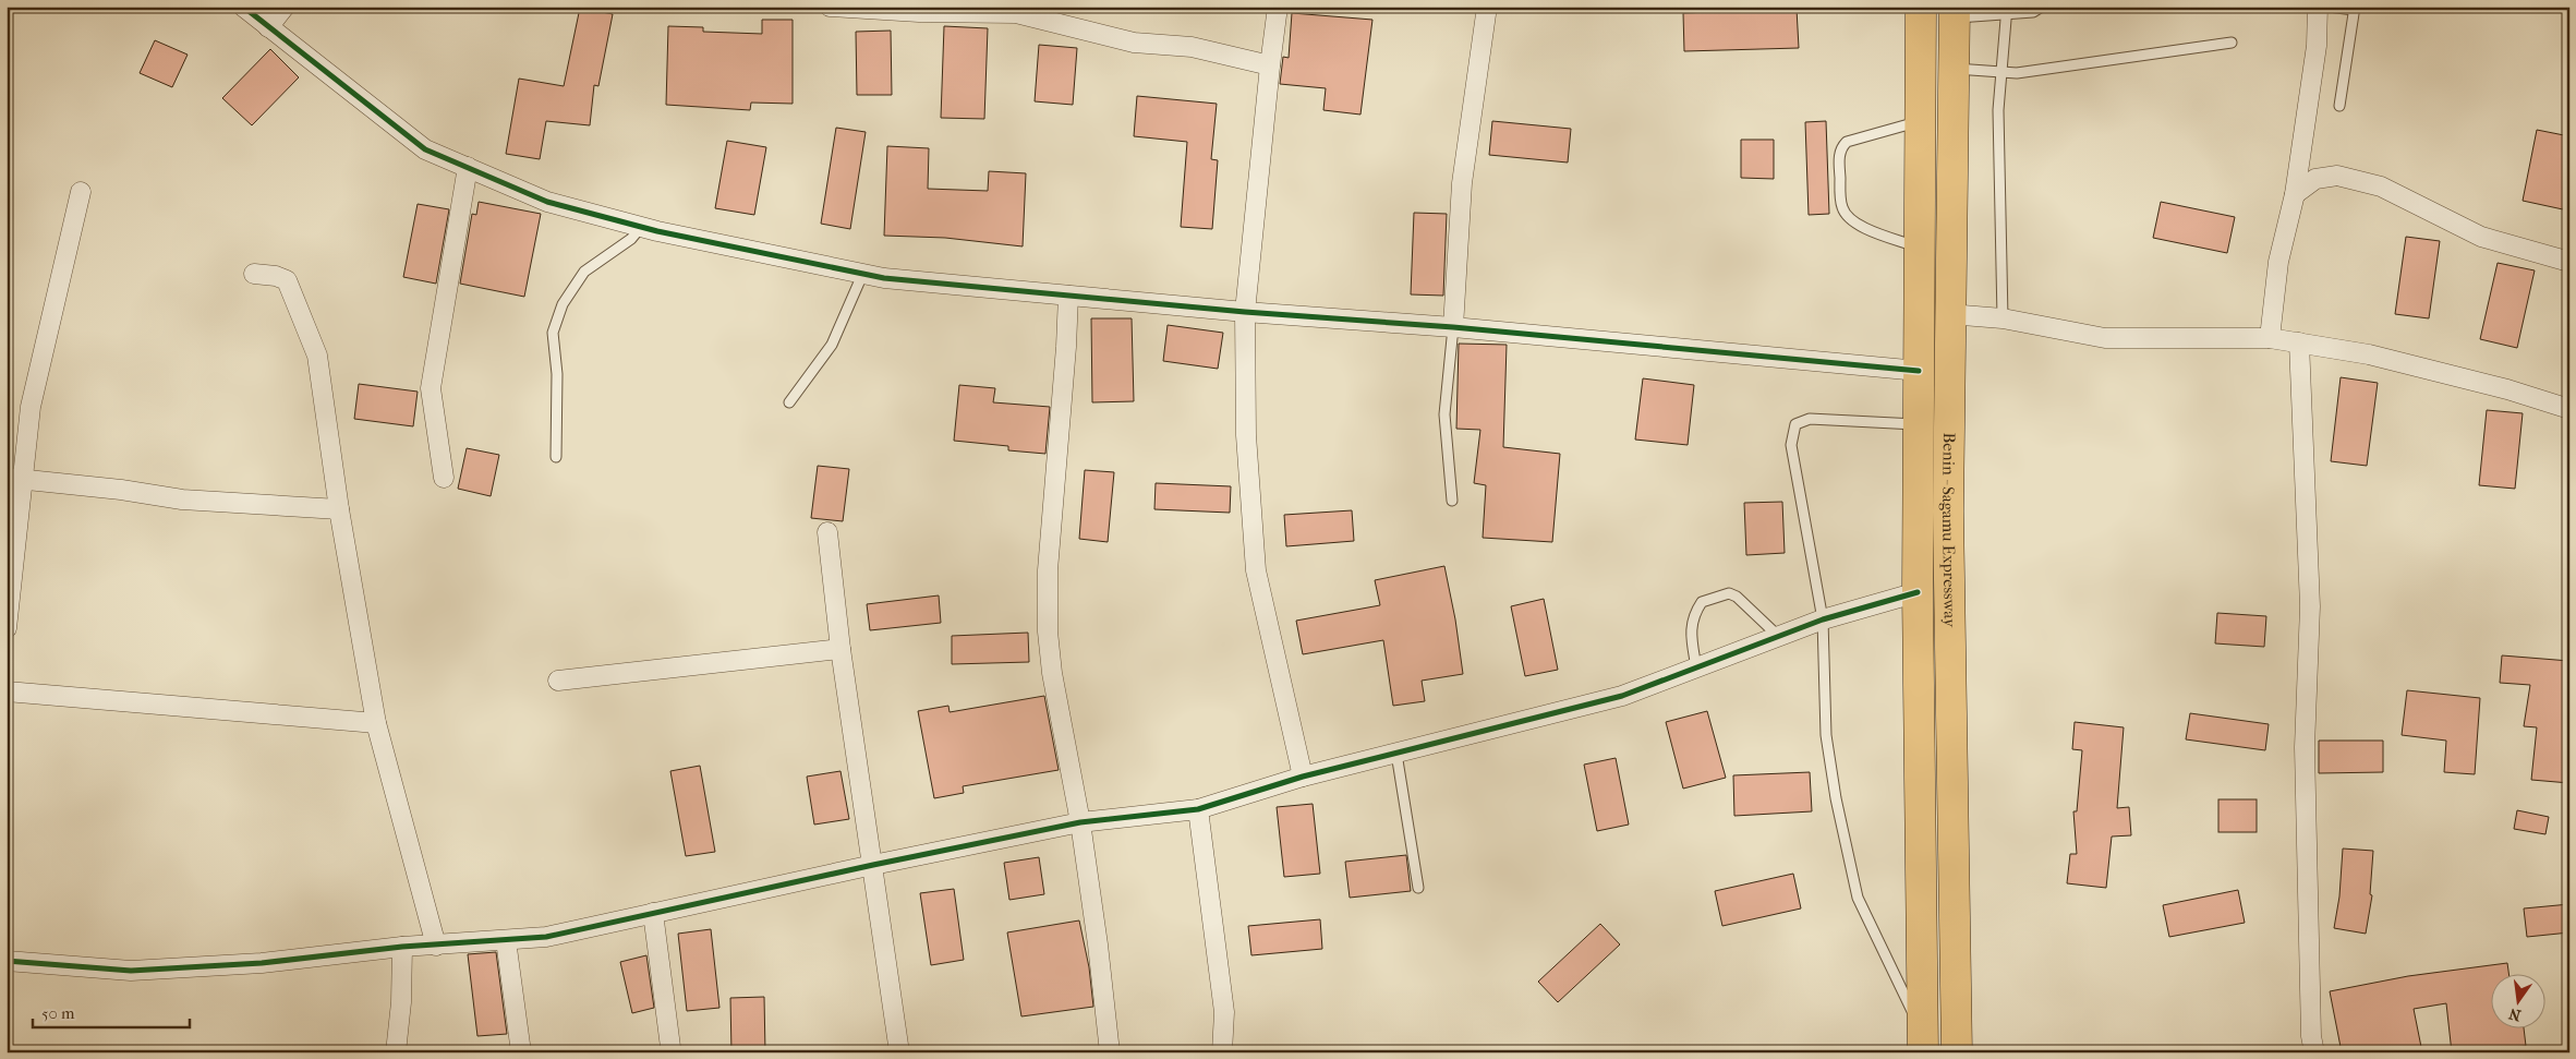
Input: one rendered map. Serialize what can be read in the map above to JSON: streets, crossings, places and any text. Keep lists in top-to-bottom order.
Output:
{
  "streets": {
    "highway": ["Benin - Sagamu Expressway"]
  },
  "scale_bar": "50 m",
  "north": "bottom"
}
